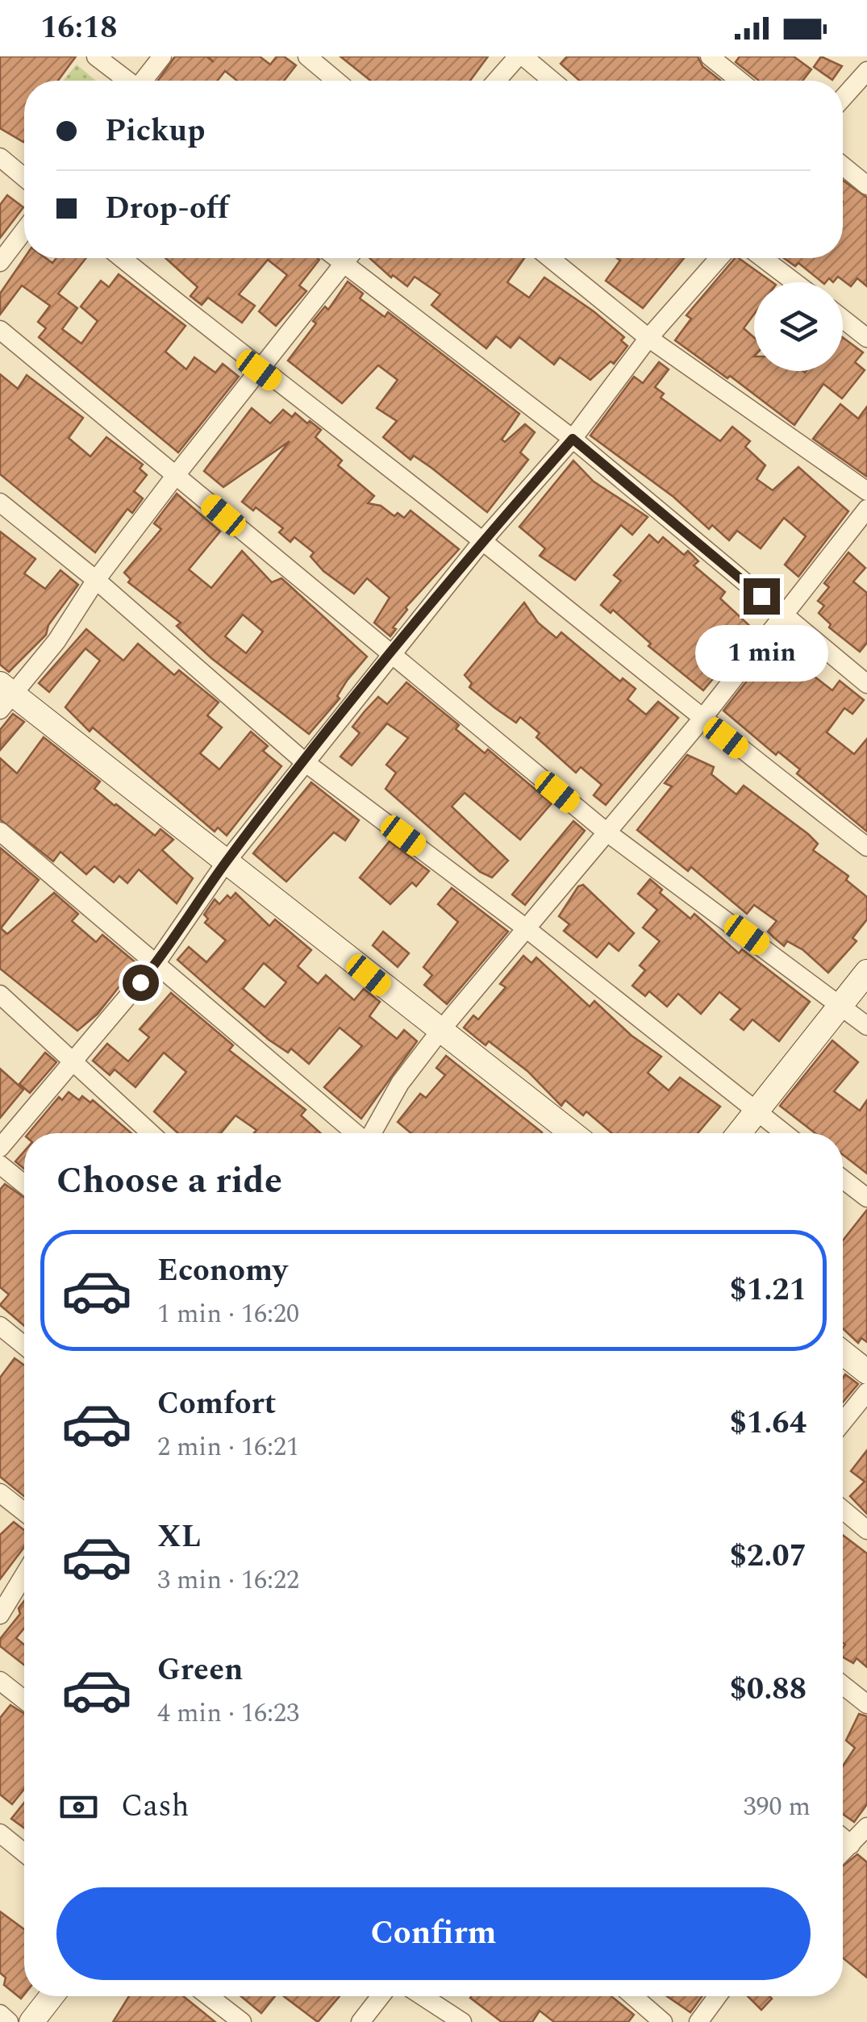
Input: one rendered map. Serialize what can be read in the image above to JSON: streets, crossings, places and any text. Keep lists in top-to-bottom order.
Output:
{
  "page": {
    "status": "16:18",
    "banner": ["Pickup", "Drop-off"],
    "bubble": "1 min",
    "heading": "Choose a ride",
    "list": [
      {
        "name": "Economy",
        "note": "1 min · 16:20",
        "value": "$1.21"
      },
      {
        "name": "Comfort",
        "note": "2 min · 16:21",
        "value": "$1.64"
      },
      {
        "name": "XL",
        "note": "3 min · 16:22",
        "value": "$2.07"
      },
      {
        "name": "Green",
        "note": "4 min · 16:23",
        "value": "$0.88"
      }
    ],
    "pay": ["Cash", "390 m"],
    "buttons": "Confirm"
  }
}
